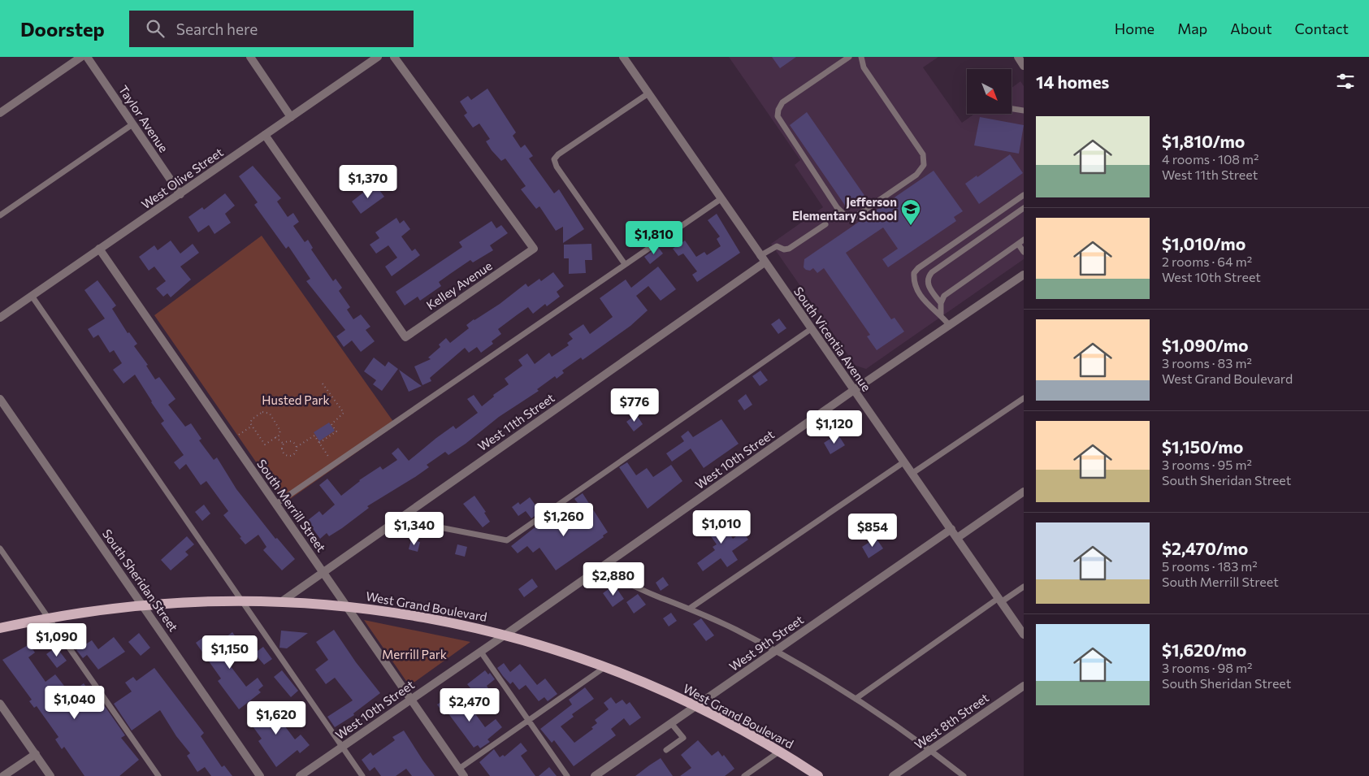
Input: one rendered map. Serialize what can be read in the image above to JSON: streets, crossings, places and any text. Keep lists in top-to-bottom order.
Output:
{
  "streets": {
    "main road": ["West Grand Boulevard"],
    "street": [
      "Taylor Avenue",
      "West Olive Street",
      "Kelley Avenue",
      "South Vicentia Avenue",
      "West 11th Street",
      "West 10th Street",
      "South Merrill Street",
      "South Sheridan Street",
      "West 9th Street",
      "West 8th Street"
    ]
  },
  "crossings": [
    ["Taylor Avenue", "West Olive Street"],
    ["West Olive Street", "Kelley Avenue"],
    ["West Olive Street", "South Merrill Street"],
    ["South Vicentia Avenue", "West 11th Street"],
    ["South Vicentia Avenue", "West 10th Street"],
    ["South Vicentia Avenue", "West 9th Street"],
    ["West 11th Street", "South Merrill Street"],
    ["West 11th Street", "West Grand Boulevard"],
    ["West 10th Street", "South Merrill Street"],
    ["West 10th Street", "West Grand Boulevard"],
    ["South Merrill Street", "West Grand Boulevard"],
    ["South Sheridan Street", "West Grand Boulevard"],
    ["West Grand Boulevard", "West 9th Street"]
  ],
  "parks": ["Husted Park", "Merrill Park"],
  "places": {
    "school or university": ["Jefferson Elementary School"]
  },
  "north": "bottom right",
  "page": {
    "header": "Doorstep",
    "search": "Search here",
    "nav": [
      "Home",
      "Map",
      "About",
      "Contact"
    ],
    "heading": "14 homes",
    "list": [
      {
        "name": "$1,810/mo",
        "note": "4 rooms · 108 m² · West 11th Street"
      },
      {
        "name": "$1,010/mo",
        "note": "2 rooms · 64 m² · West 10th Street"
      },
      {
        "name": "$1,090/mo",
        "note": "3 rooms · 83 m² · West Grand Boulevard"
      },
      {
        "name": "$1,150/mo",
        "note": "3 rooms · 95 m² · South Sheridan Street"
      },
      {
        "name": "$2,470/mo",
        "note": "5 rooms · 183 m² · South Merrill Street"
      },
      {
        "name": "$1,620/mo",
        "note": "3 rooms · 98 m² · South Sheridan Street"
      }
    ],
    "price": [
      "$1,370",
      "$1,810",
      "$776",
      "$1,120",
      "$1,260",
      "$1,010",
      "$1,340",
      "$854",
      "$2,880",
      "$1,090",
      "$1,150",
      "$1,040",
      "$2,470",
      "$1,620"
    ]
  }
}
